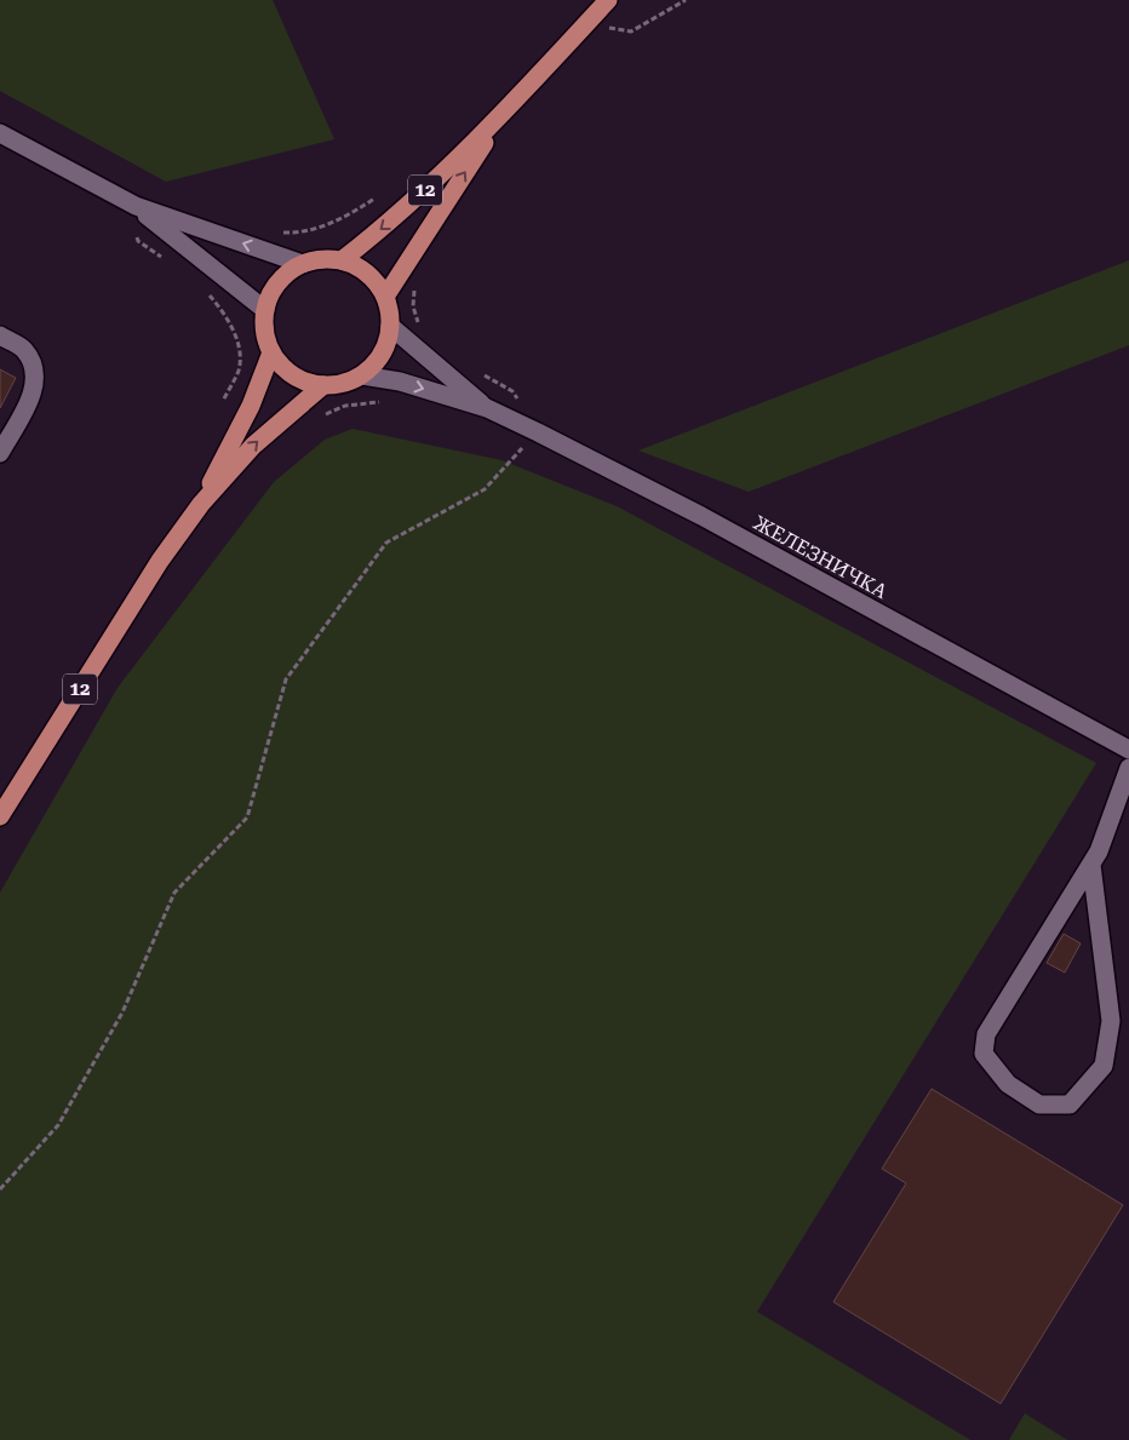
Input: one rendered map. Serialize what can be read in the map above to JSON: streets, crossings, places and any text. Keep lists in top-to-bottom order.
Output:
{
  "streets": {
    "main road": ["12"],
    "street": ["ЖЕЛЕЗНИЧКА"]
  },
  "crossings": [
    ["12", "ЖЕЛЕЗНИЧКА"]
  ]
}
